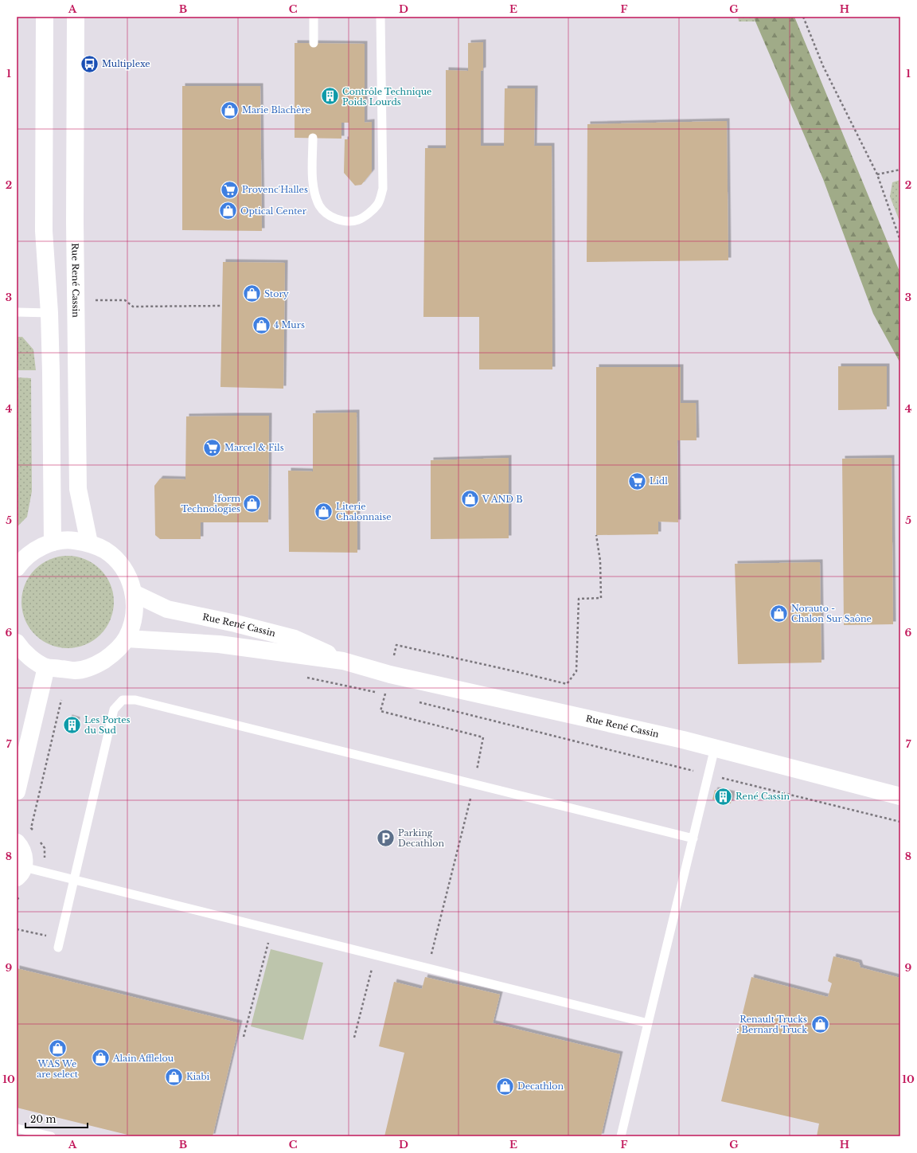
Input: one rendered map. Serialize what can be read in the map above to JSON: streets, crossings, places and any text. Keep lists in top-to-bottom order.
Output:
{
  "streets": {
    "main road": ["Rue René Cassin"]
  },
  "places": {
    "bus stop": ["Multiplexe"],
    "building": ["Contrôle Technique Poids Lourds", "Les Portes du Sud", "René Cassin"],
    "shop": [
      "Marie Blachère",
      "Optical Center",
      "Story",
      "4 Murs",
      "V AND B",
      "1form Technologies",
      "Literie Chalonnaise",
      "Norauto - Chalon Sur Saône",
      "Renault Trucks : Bernard Truck",
      "WAS We are select",
      "Alain Afflelou",
      "Kiabi",
      "Decathlon"
    ],
    "supermarket": ["Provenc'Halles", "Marcel & Fils", "Lidl"],
    "parking": ["Parking Decathlon"]
  },
  "scale_bar": "20 m",
  "grid": {
    "columns": [
      "A",
      "B",
      "C",
      "D",
      "E",
      "F",
      "G",
      "H"
    ],
    "rows": [
      "1",
      "2",
      "3",
      "4",
      "5",
      "6",
      "7",
      "8",
      "9",
      "10"
    ]
  }
}
